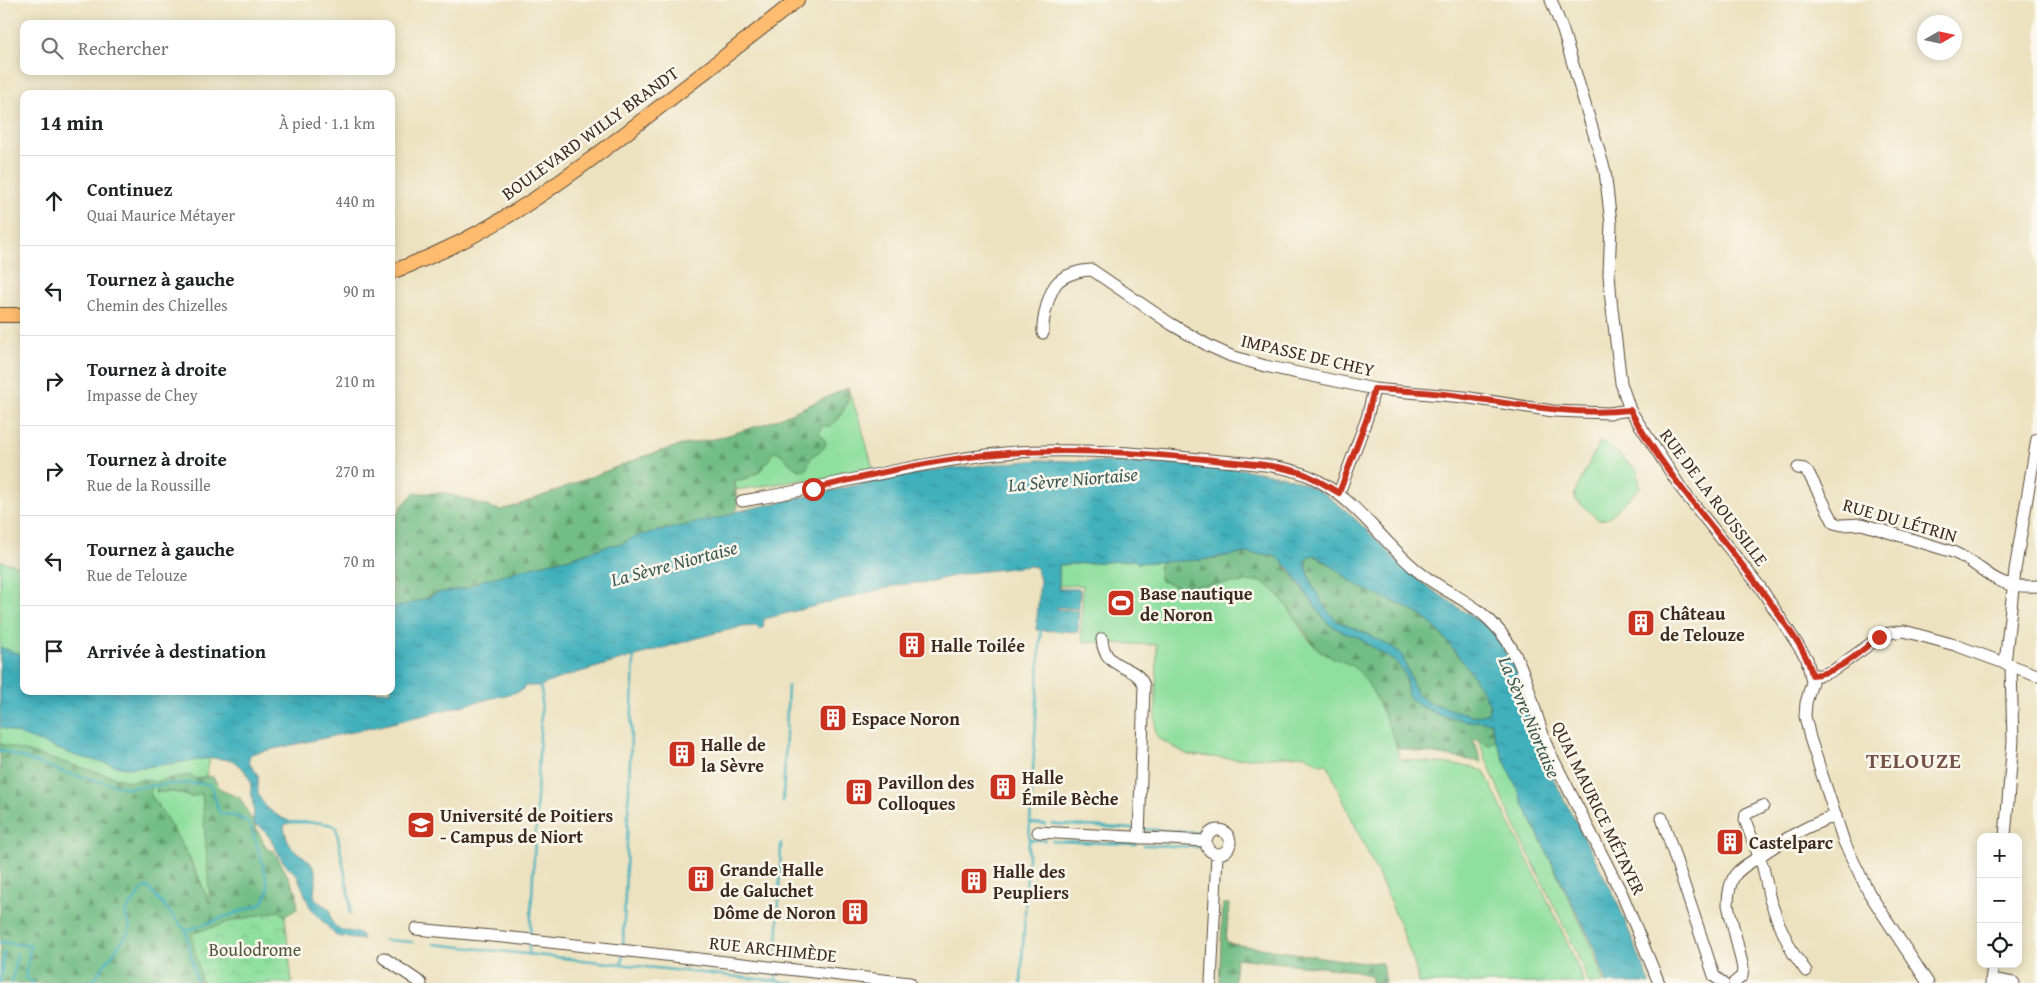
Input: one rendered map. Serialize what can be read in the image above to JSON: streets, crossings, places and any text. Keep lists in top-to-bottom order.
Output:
{
  "streets": {
    "main road": ["BOULEVARD WILLY BRANDT"],
    "street": [
      "IMPASSE DE CHEY",
      "RUE DE LA ROUSSILLE",
      "RUE DU LÉTRIN",
      "QUAI MAURICE MÉTAYER",
      "RUE ARCHIMÈDE"
    ]
  },
  "crossings": [
    ["IMPASSE DE CHEY", "RUE DE LA ROUSSILLE"]
  ],
  "districts": ["TELOUZE"],
  "water": ["La Sèvre Niortaise"],
  "parks": ["Boulodrome"],
  "places": {
    "sports": ["Base nautique de Noron"],
    "building": [
      "Château de Telouze",
      "Halle Toilée",
      "Espace Noron",
      "Halle de la Sèvre",
      "Halle Émile Bèche",
      "Pavillon des Colloques",
      "Castelparc",
      "Grande Halle de Galuchet",
      "Halle des Peupliers",
      "Dôme de Noron"
    ],
    "school or university": ["Université de Poitiers - Campus de Niort"]
  },
  "north": "right",
  "page": {
    "search": "Rechercher",
    "heading": ["14 min", "À pied · 1.1 km"],
    "list": [
      ["Continuez", "Quai Maurice Métayer", "440 m"],
      ["Tournez à gauche", "Chemin des Chizelles", "90 m"],
      ["Tournez à droite", "Impasse de Chey", "210 m"],
      ["Tournez à droite", "Rue de la Roussille", "270 m"],
      ["Tournez à gauche", "Rue de Telouze", "70 m"],
      "Arrivée à destination"
    ],
    "map_buttons": ["+", "−"]
  }
}
